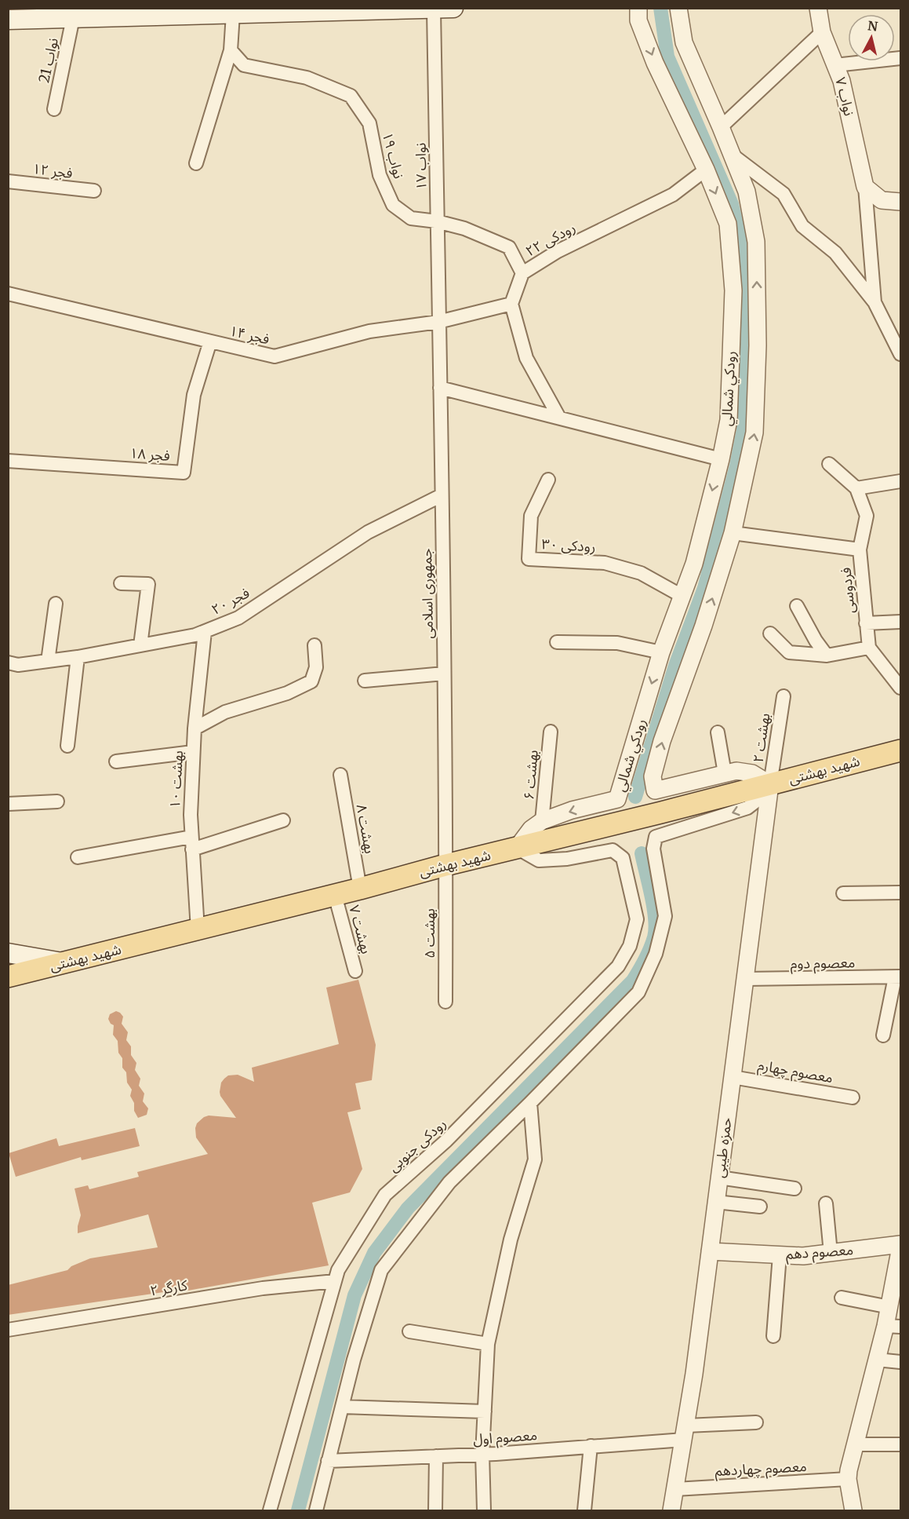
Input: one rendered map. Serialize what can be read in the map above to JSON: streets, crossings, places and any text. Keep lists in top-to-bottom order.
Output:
{
  "streets": {
    "main road": ["شهید بهشتی"],
    "street": [
      "نواب 21",
      "نواب ۷",
      "نواب ۱۹",
      "نواب ۱۷",
      "فجر ۱۲",
      "رودکی ۲۲",
      "فجر ۱۴",
      "رودکي شمالي",
      "فجر ۱۸",
      "رودکی ۳۰",
      "فردوسی",
      "جمهوری اسلامی",
      "فجر ۲۰",
      "بهشت ۲",
      "بهشت ۶",
      "بهشت ۱۰",
      "بهشت ۸",
      "بهشت ۷",
      "بهشت ۵",
      "معصوم دوم",
      "معصوم چهارم",
      "رودکی جنوبی",
      "حمزه طیبی",
      "معصوم دهم",
      "کارگر ۲",
      "معصوم اول",
      "معصوم چهاردهم"
    ]
  },
  "crossings": [
    ["نواب ۱۹", "نواب ۱۷"],
    ["نواب ۱۹", "رودکی ۲۲"],
    ["نواب ۱۷", "فجر ۱۴"],
    ["نواب ۱۷", "جمهوری اسلامی"],
    ["رودکی ۲۲", "فجر ۱۴"],
    ["رودکی ۲۲", "رودکي شمالي"],
    ["فجر ۱۴", "فجر ۱۸"],
    ["فجر ۱۴", "جمهوری اسلامی"],
    ["رودکي شمالي", "رودکی ۳۰"],
    ["رودکي شمالي", "فردوسی"],
    ["رودکي شمالي", "شهید بهشتی"],
    ["رودکي شمالي", "بهشت ۶"],
    ["جمهوری اسلامی", "فجر ۲۰"],
    ["جمهوری اسلامی", "شهید بهشتی"],
    ["جمهوری اسلامی", "بهشت ۵"],
    ["فجر ۲۰", "بهشت ۱۰"],
    ["بهشت ۲", "شهید بهشتی"],
    ["بهشت ۲", "حمزه طیبی"],
    ["شهید بهشتی", "بهشت ۶"],
    ["شهید بهشتی", "بهشت ۱۰"],
    ["شهید بهشتی", "بهشت ۸"],
    ["شهید بهشتی", "بهشت ۷"],
    ["شهید بهشتی", "بهشت ۵"],
    ["شهید بهشتی", "رودکی جنوبی"],
    ["شهید بهشتی", "حمزه طیبی"],
    ["معصوم دوم", "حمزه طیبی"],
    ["معصوم چهارم", "حمزه طیبی"],
    ["رودکی جنوبی", "کارگر ۲"],
    ["حمزه طیبی", "معصوم دهم"],
    ["حمزه طیبی", "معصوم اول"],
    ["حمزه طیبی", "معصوم چهاردهم"]
  ],
  "north": "top"
}
